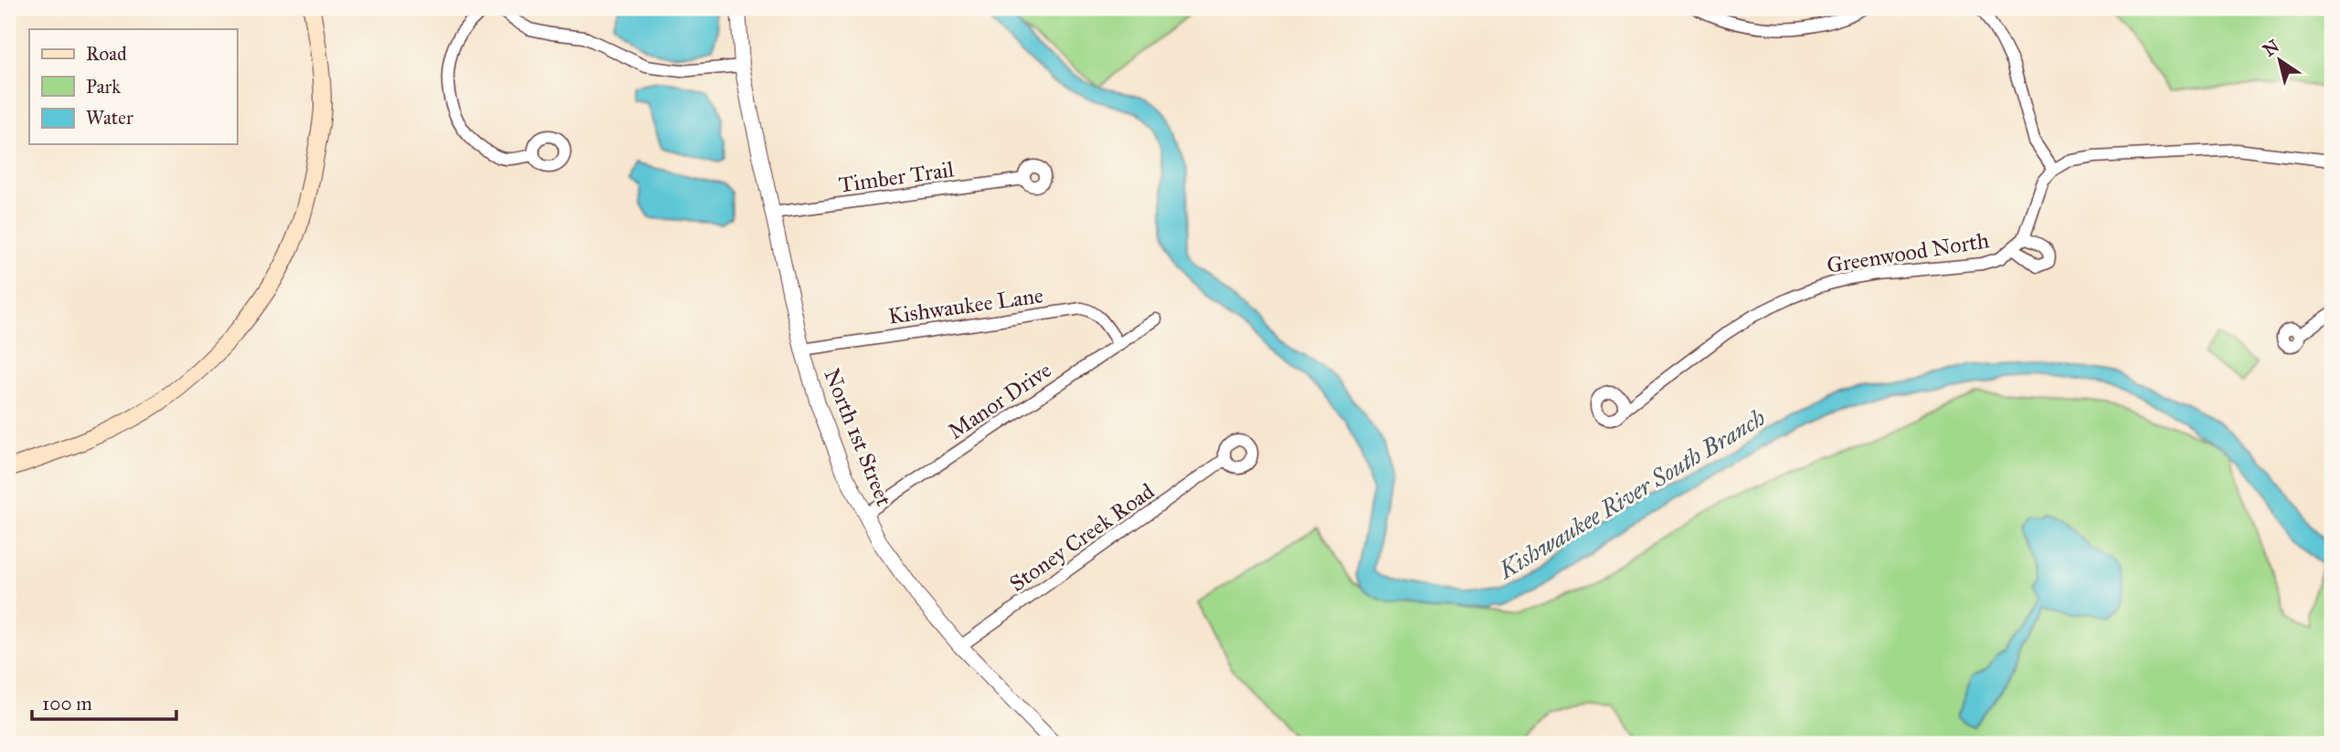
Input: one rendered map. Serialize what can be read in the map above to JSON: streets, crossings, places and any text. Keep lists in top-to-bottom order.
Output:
{
  "streets": {
    "street": [
      "Timber Trail",
      "Greenwood North",
      "Kishwaukee Lane",
      "Manor Drive",
      "North 1st Street",
      "Stoney Creek Road"
    ]
  },
  "crossings": [
    ["Timber Trail", "North 1st Street"],
    ["Kishwaukee Lane", "Manor Drive"],
    ["Kishwaukee Lane", "North 1st Street"],
    ["Manor Drive", "North 1st Street"],
    ["North 1st Street", "Stoney Creek Road"]
  ],
  "water": ["Kishwaukee River South Branch"],
  "legend": ["Road", "Park", "Water"],
  "scale_bar": "100 m",
  "north": "top left"
}
